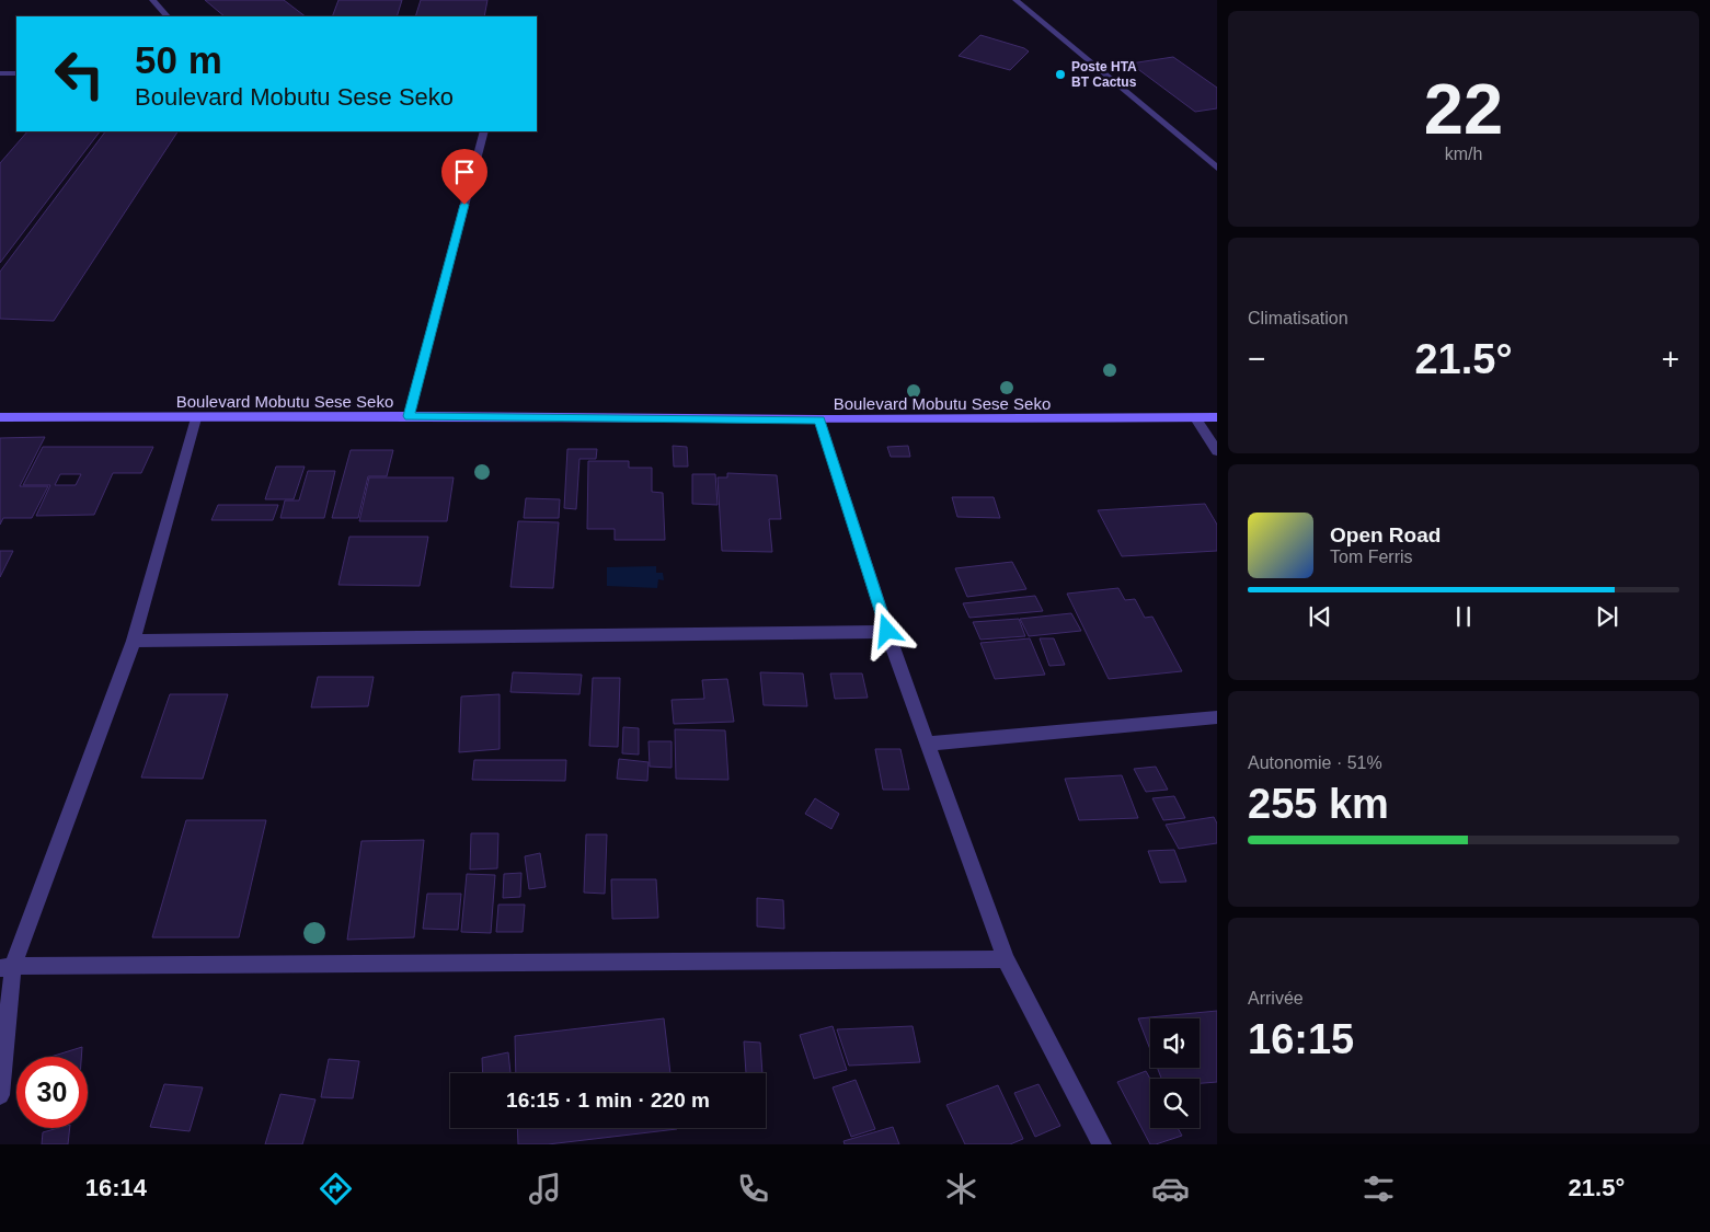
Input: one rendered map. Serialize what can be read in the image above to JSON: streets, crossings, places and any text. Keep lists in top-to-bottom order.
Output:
{
  "streets": {
    "street": ["Boulevard Mobutu Sese Seko"]
  },
  "places": ["Poste HTA BT Cactus"],
  "page": {
    "tile": [
      ["22", "km/h"],
      "Climatisation",
      ["Autonomie · 51%", "255 km"],
      ["Arrivée", "16:15"]
    ],
    "turn": ["50 m", "Boulevard Mobutu Sese Seko"],
    "heat": ["−", "21.5°", "+"],
    "song": ["Open Road", "Tom Ferris"],
    "limit": "30",
    "trip": "16:15 · 1 min · 220 m",
    "tabs": ["16:14", "21.5°"]
  }
}
